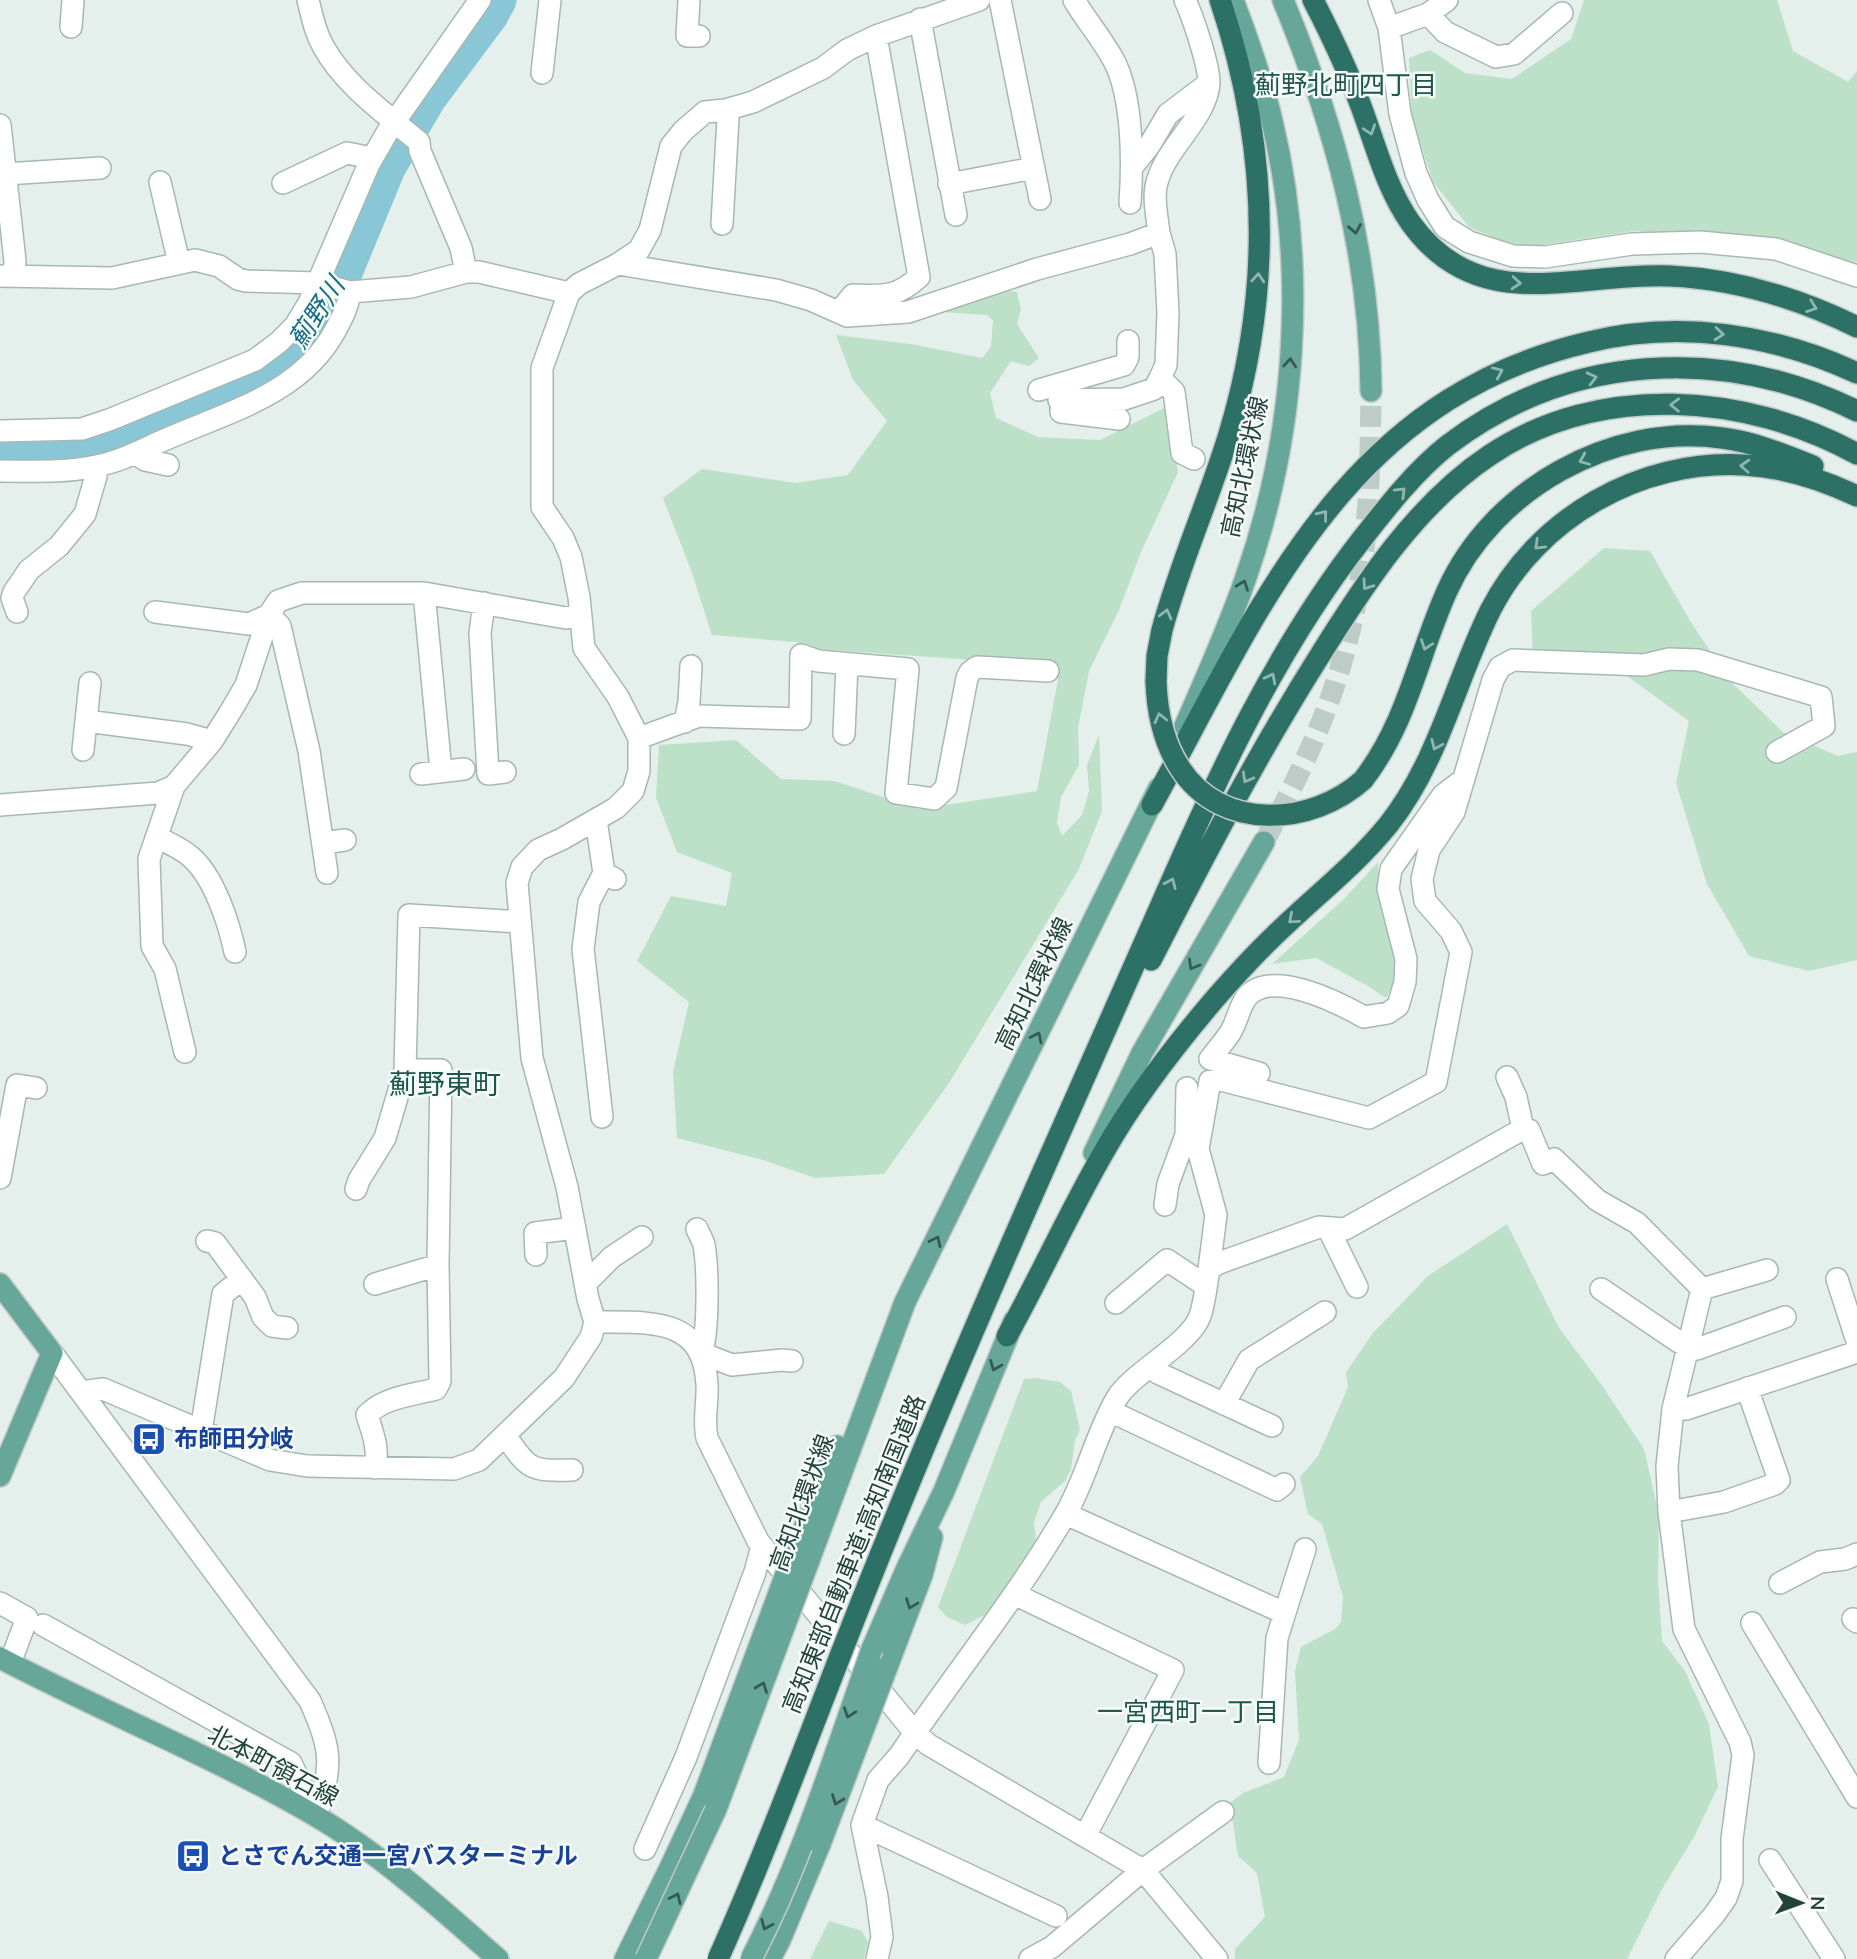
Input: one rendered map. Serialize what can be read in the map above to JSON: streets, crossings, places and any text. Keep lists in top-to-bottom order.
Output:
{
  "streets": {
    "highway": ["高知東部自動車道;高知南国道路"],
    "main road": ["高知北環状線", "北本町領石線"]
  },
  "districts": ["薊野北町四丁目", "薊野東町", "一宮西町一丁目"],
  "water": ["薊野川"],
  "places": {
    "bus stop": ["布師田分岐", "とさでん交通一宮バスターミナル"]
  },
  "north": "right"
}
